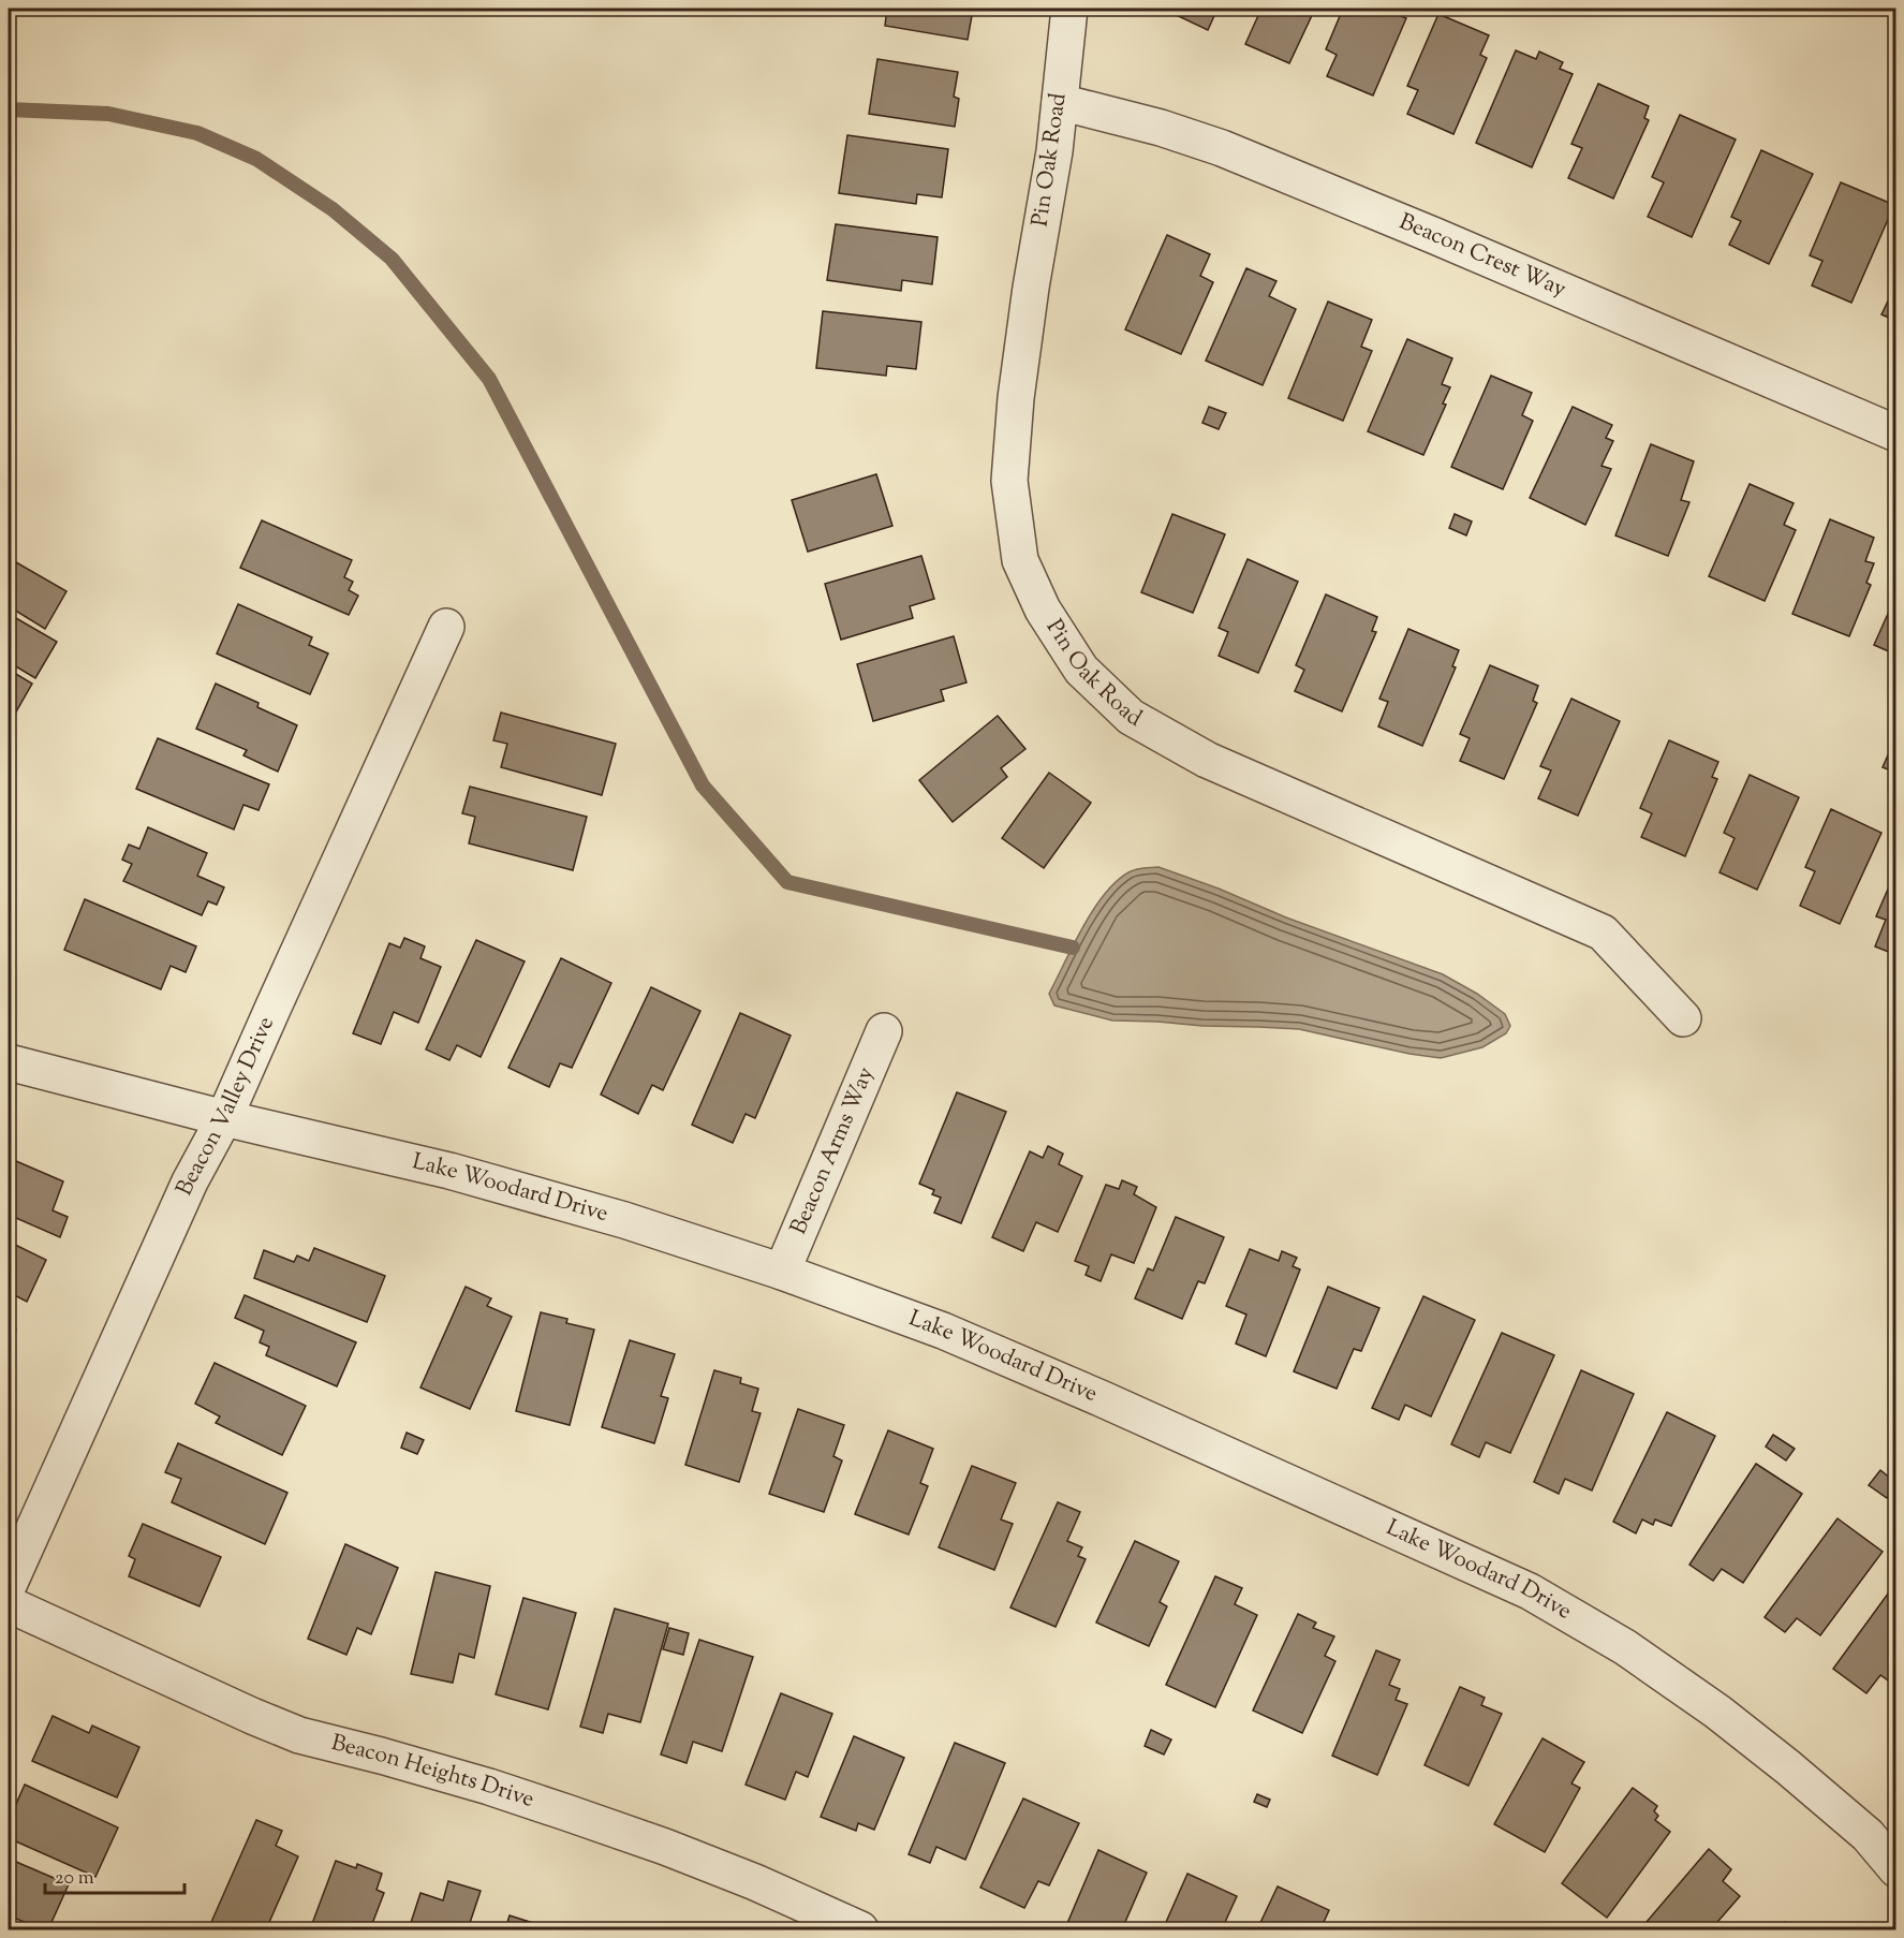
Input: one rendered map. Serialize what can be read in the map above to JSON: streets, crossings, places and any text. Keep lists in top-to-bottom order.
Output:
{
  "streets": {
    "street": [
      "Pin Oak Road",
      "Beacon Crest Way",
      "Beacon Valley Drive",
      "Beacon Arms Way",
      "Lake Woodard Drive",
      "Beacon Heights Drive"
    ]
  },
  "crossings": [
    ["Pin Oak Road", "Beacon Crest Way"],
    ["Beacon Valley Drive", "Lake Woodard Drive"],
    ["Beacon Arms Way", "Lake Woodard Drive"]
  ],
  "scale_bar": "20 m"
}
